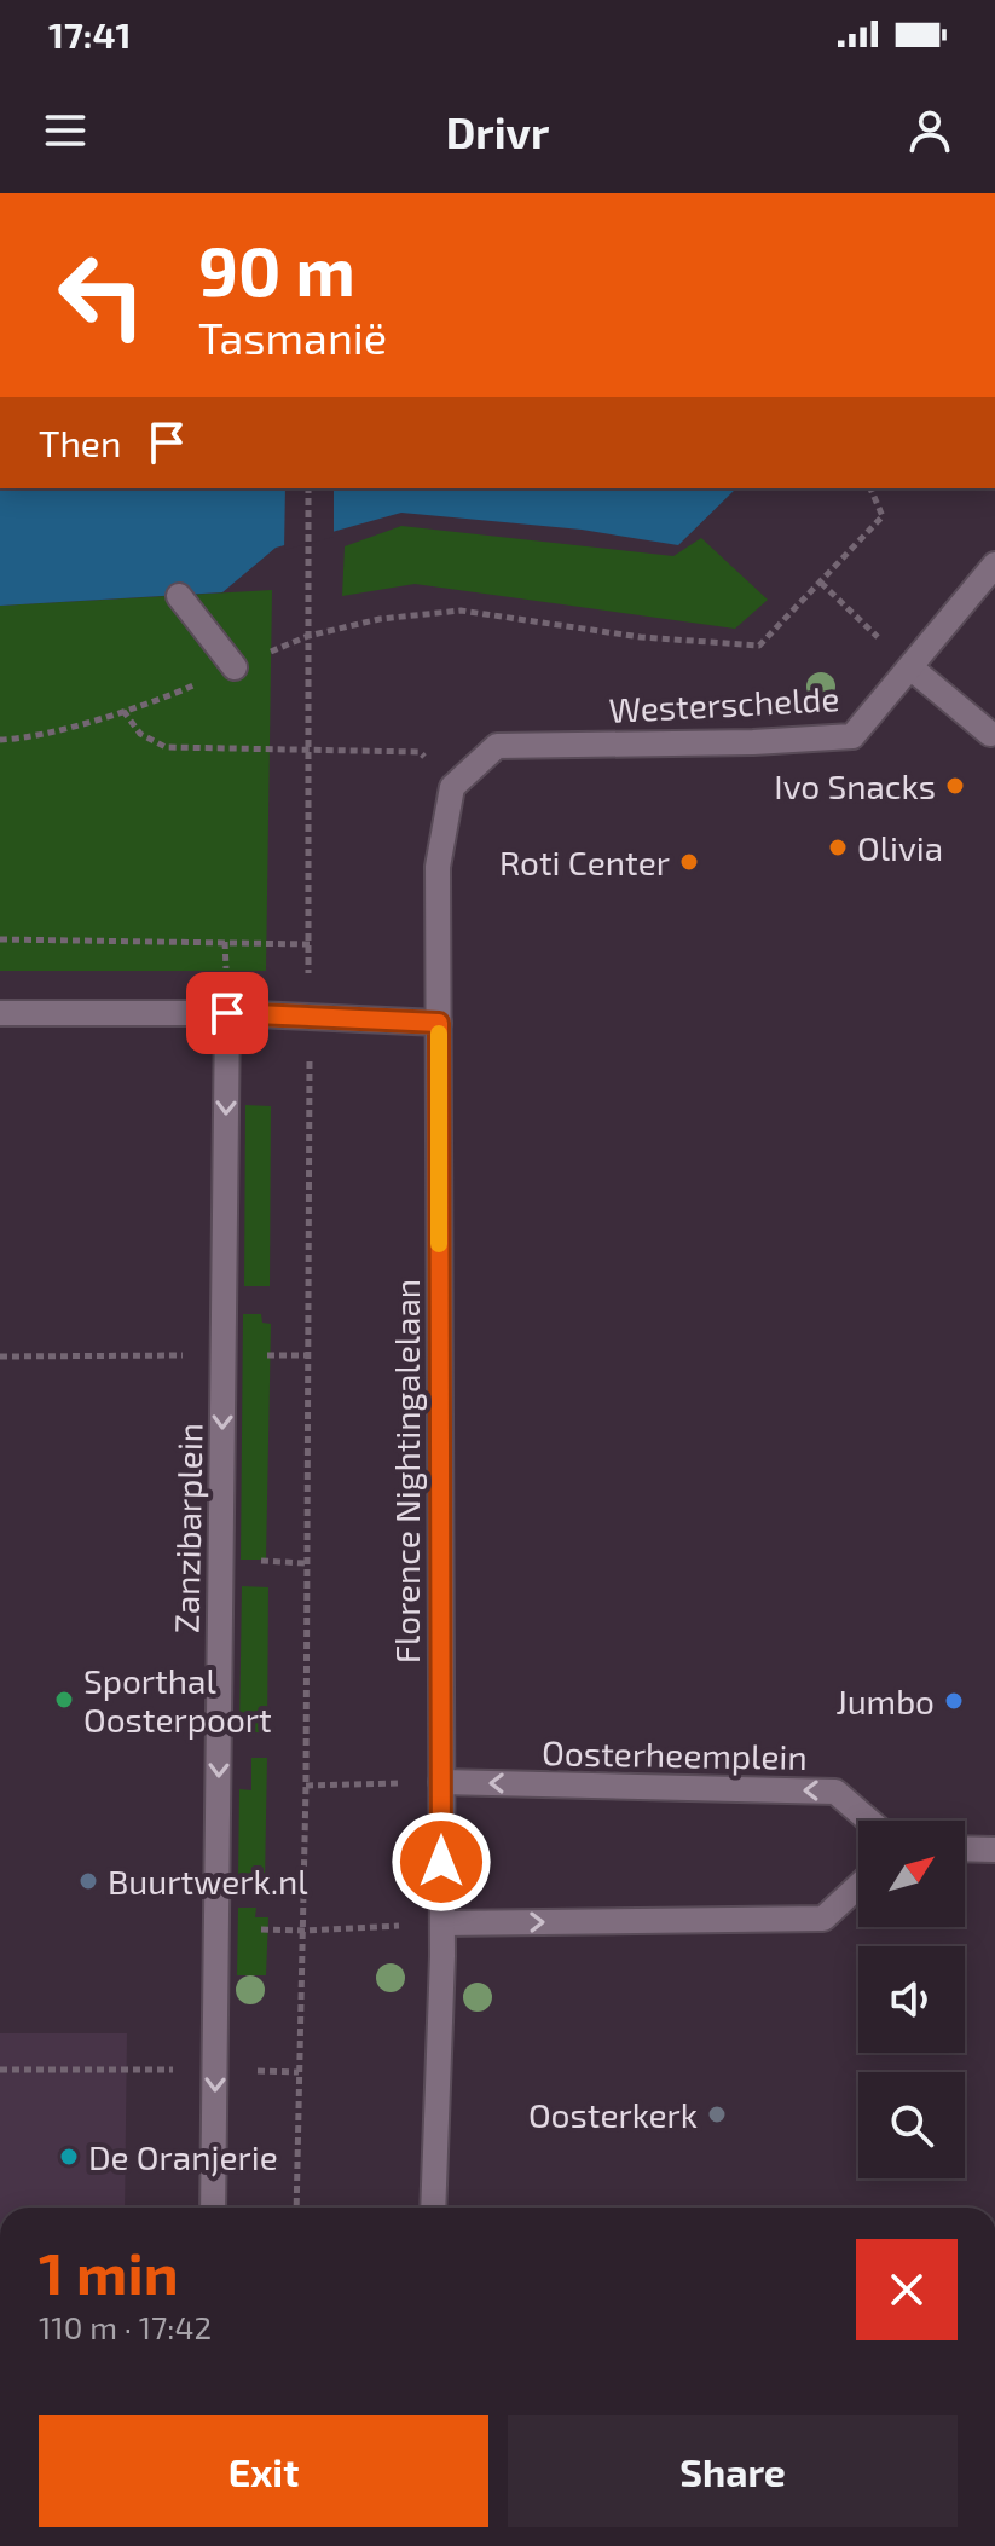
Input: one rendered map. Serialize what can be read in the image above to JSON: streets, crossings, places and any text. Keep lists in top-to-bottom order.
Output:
{
  "streets": {
    "street": [
      "Westerschelde",
      "Florence Nightingalelaan",
      "Zanzibarplein",
      "Oosterheemplein"
    ]
  },
  "crossings": [
    ["Westerschelde", "Florence Nightingalelaan"],
    ["Florence Nightingalelaan", "Oosterheemplein"]
  ],
  "one_way": ["Zanzibarplein"],
  "places": [
    "Ivo Snacks",
    "Olivia",
    "Roti Center",
    "Sporthal Oosterpoort",
    "Jumbo",
    "Buurtwerk.nl",
    "Oosterkerk",
    "De Oranjerie"
  ],
  "north": "top right",
  "page": {
    "status": "17:41",
    "header": "Drivr",
    "turn": ["90 m", "Tasmanië"],
    "then": "Then",
    "heading": ["1 min", "110 m · 17:42"],
    "buttons": ["Exit", "Share"]
  }
}
